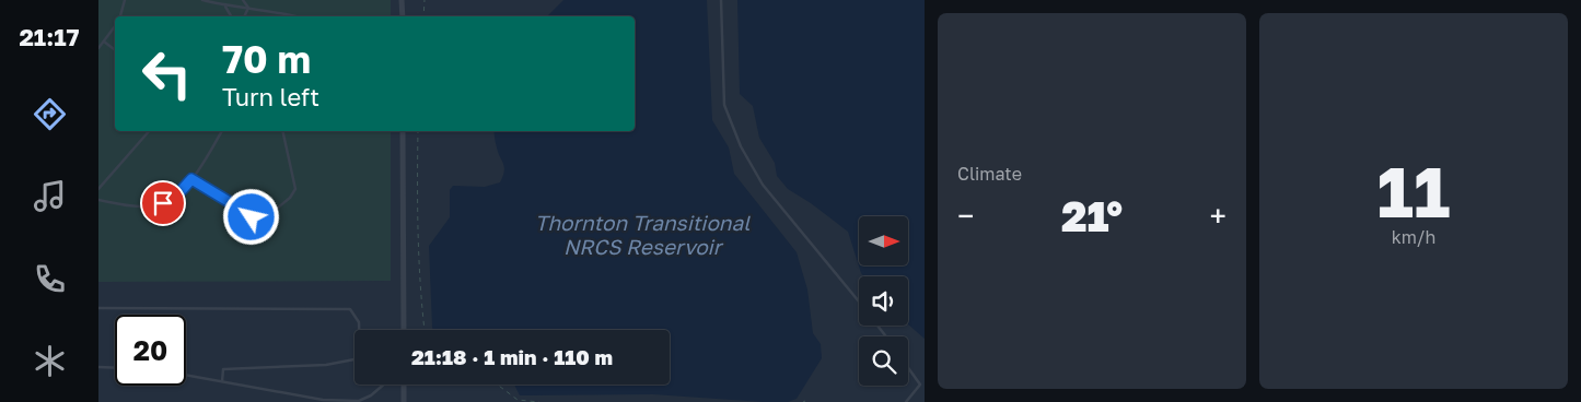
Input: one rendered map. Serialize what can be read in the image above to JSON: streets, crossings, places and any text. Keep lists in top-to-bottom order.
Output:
{
  "water": ["Thornton Transitional NRCS Reservoir"],
  "north": "right",
  "page": {
    "tabs": "21:17",
    "tile": [
      "Climate",
      ["11", "km/h"]
    ],
    "turn": ["70 m", "Turn left"],
    "heat": ["−", "21°", "+"],
    "limit": "20",
    "trip": "21:18 · 1 min · 110 m"
  }
}
